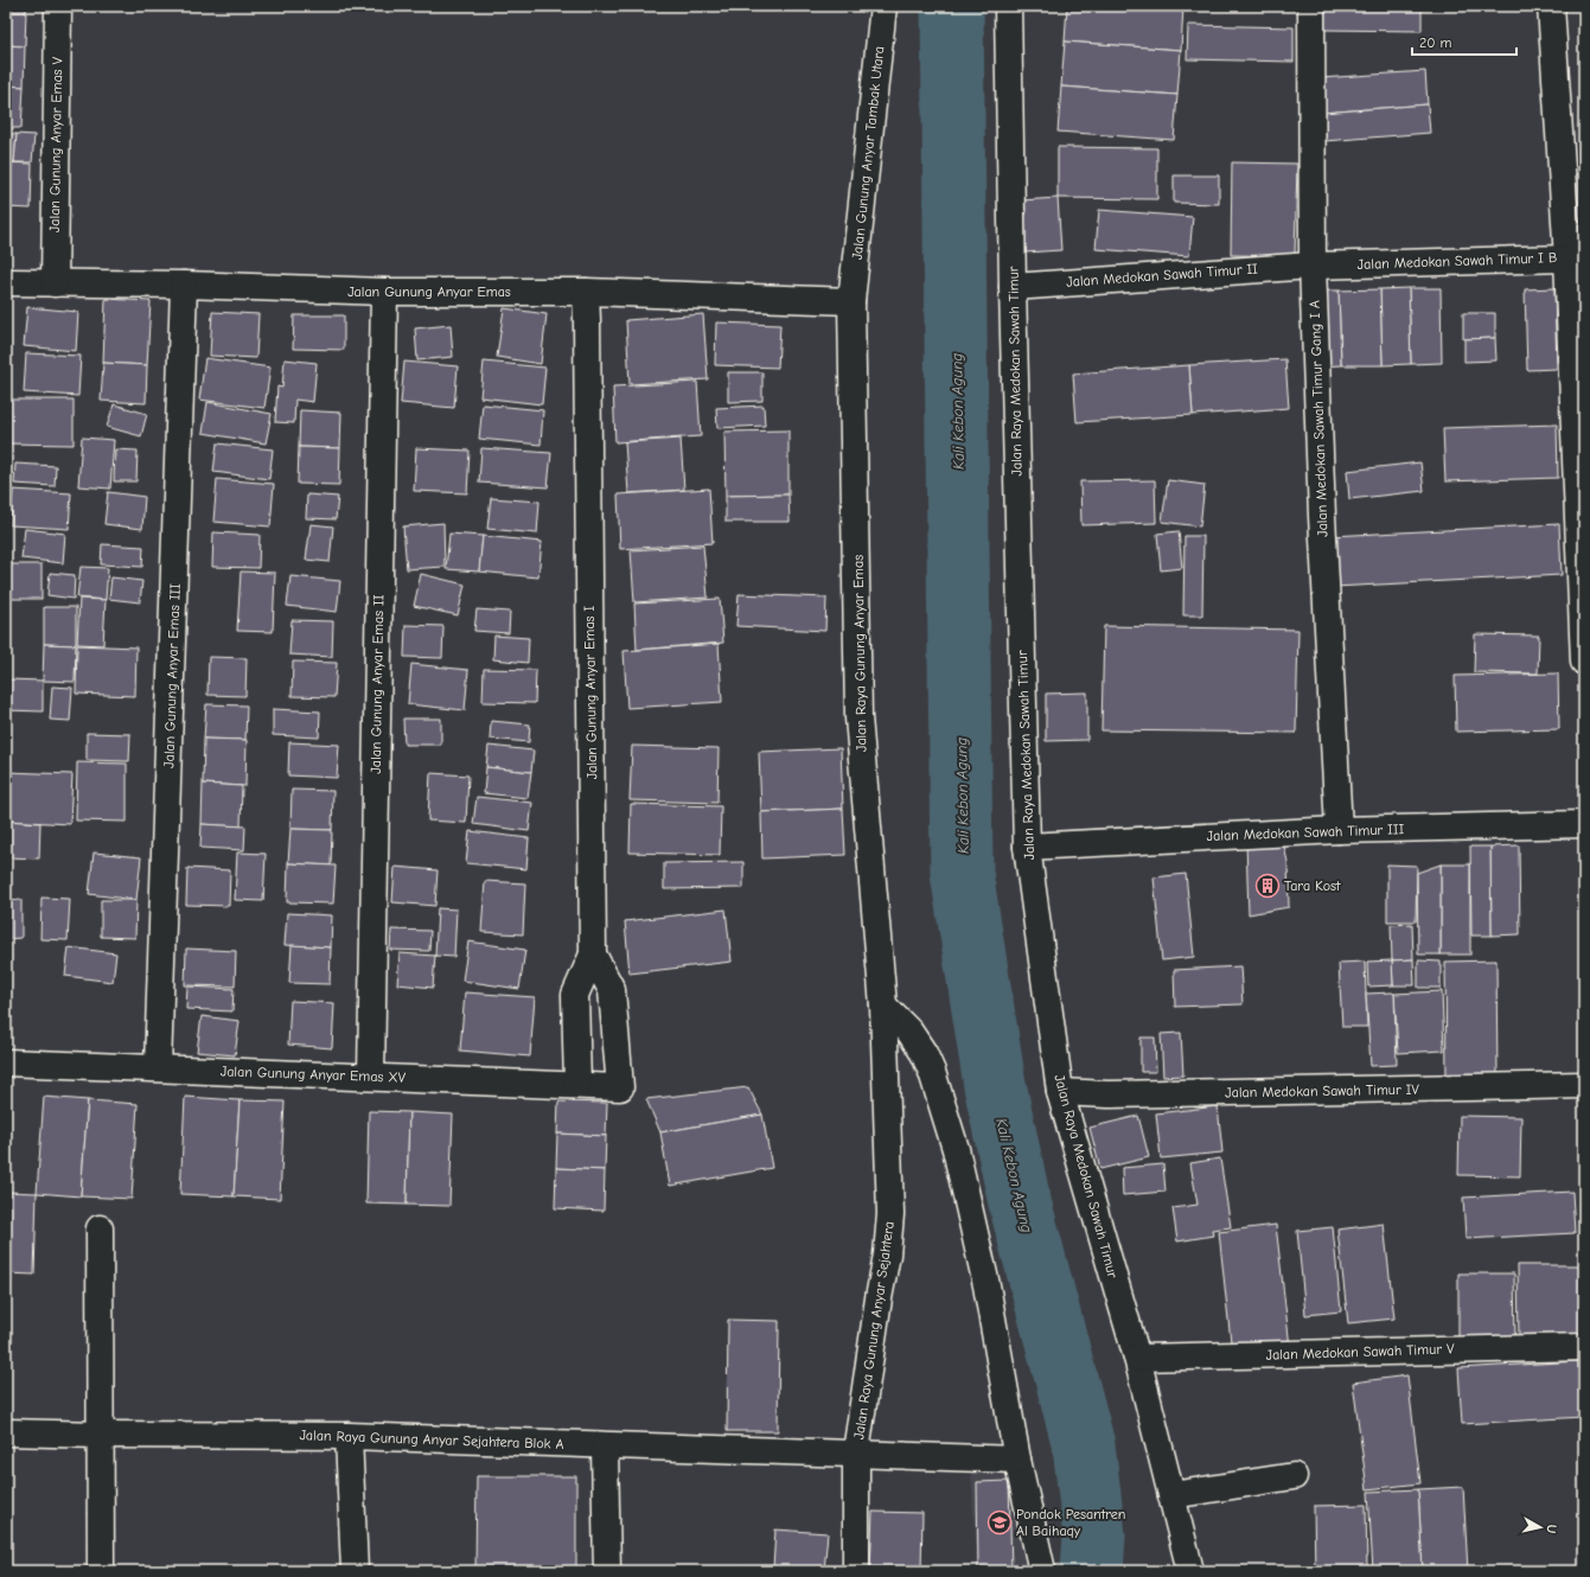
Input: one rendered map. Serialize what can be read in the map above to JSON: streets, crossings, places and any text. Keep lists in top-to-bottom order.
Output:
{
  "streets": {
    "street": [
      "Jalan Gunung Anyar Emas V",
      "Jalan Gunung Anyar Tambak Utara",
      "Jalan Medokan Sawah Timur I B",
      "Jalan Medokan Sawah Timur II",
      "Jalan Gunung Anyar Emas",
      "Jalan Raya Medokan Sawah Timur",
      "Jalan Medokan Sawah Timur Gang I A",
      "Jalan Raya Gunung Anyar Emas",
      "Jalan Gunung Anyar Emas III",
      "Jalan Gunung Anyar Emas II",
      "Jalan Gunung Anyar Emas I",
      "Jalan Medokan Sawah Timur III",
      "Jalan Gunung Anyar Emas XV",
      "Jalan Medokan Sawah Timur IV",
      "Jalan Raya Gunung Anyar Sejahtera",
      "Jalan Medokan Sawah Timur V",
      "Jalan Raya Gunung Anyar Sejahtera Blok A"
    ]
  },
  "crossings": [
    ["Jalan Gunung Anyar Emas V", "Jalan Gunung Anyar Emas"],
    ["Jalan Gunung Anyar Tambak Utara", "Jalan Gunung Anyar Emas"],
    ["Jalan Gunung Anyar Tambak Utara", "Jalan Raya Gunung Anyar Emas"],
    ["Jalan Medokan Sawah Timur I B", "Jalan Medokan Sawah Timur II"],
    ["Jalan Medokan Sawah Timur I B", "Jalan Medokan Sawah Timur Gang I A"],
    ["Jalan Medokan Sawah Timur II", "Jalan Raya Medokan Sawah Timur"],
    ["Jalan Medokan Sawah Timur II", "Jalan Medokan Sawah Timur Gang I A"],
    ["Jalan Gunung Anyar Emas", "Jalan Raya Gunung Anyar Emas"],
    ["Jalan Gunung Anyar Emas", "Jalan Gunung Anyar Emas III"],
    ["Jalan Gunung Anyar Emas", "Jalan Gunung Anyar Emas II"],
    ["Jalan Gunung Anyar Emas", "Jalan Gunung Anyar Emas I"],
    ["Jalan Raya Medokan Sawah Timur", "Jalan Medokan Sawah Timur III"],
    ["Jalan Raya Medokan Sawah Timur", "Jalan Medokan Sawah Timur IV"],
    ["Jalan Raya Medokan Sawah Timur", "Jalan Medokan Sawah Timur V"],
    ["Jalan Medokan Sawah Timur Gang I A", "Jalan Medokan Sawah Timur III"],
    ["Jalan Raya Gunung Anyar Emas", "Jalan Raya Gunung Anyar Sejahtera"],
    ["Jalan Gunung Anyar Emas III", "Jalan Gunung Anyar Emas XV"],
    ["Jalan Gunung Anyar Emas II", "Jalan Gunung Anyar Emas XV"],
    ["Jalan Gunung Anyar Emas I", "Jalan Gunung Anyar Emas XV"],
    ["Jalan Raya Gunung Anyar Sejahtera", "Jalan Raya Gunung Anyar Sejahtera Blok A"]
  ],
  "water": ["Kali Kebon Agung"],
  "places": {
    "building": ["Tara Kost"],
    "school or university": ["Pondok Pesantren Al Baihaqy"]
  },
  "scale_bar": "20 m",
  "north": "right"
}
